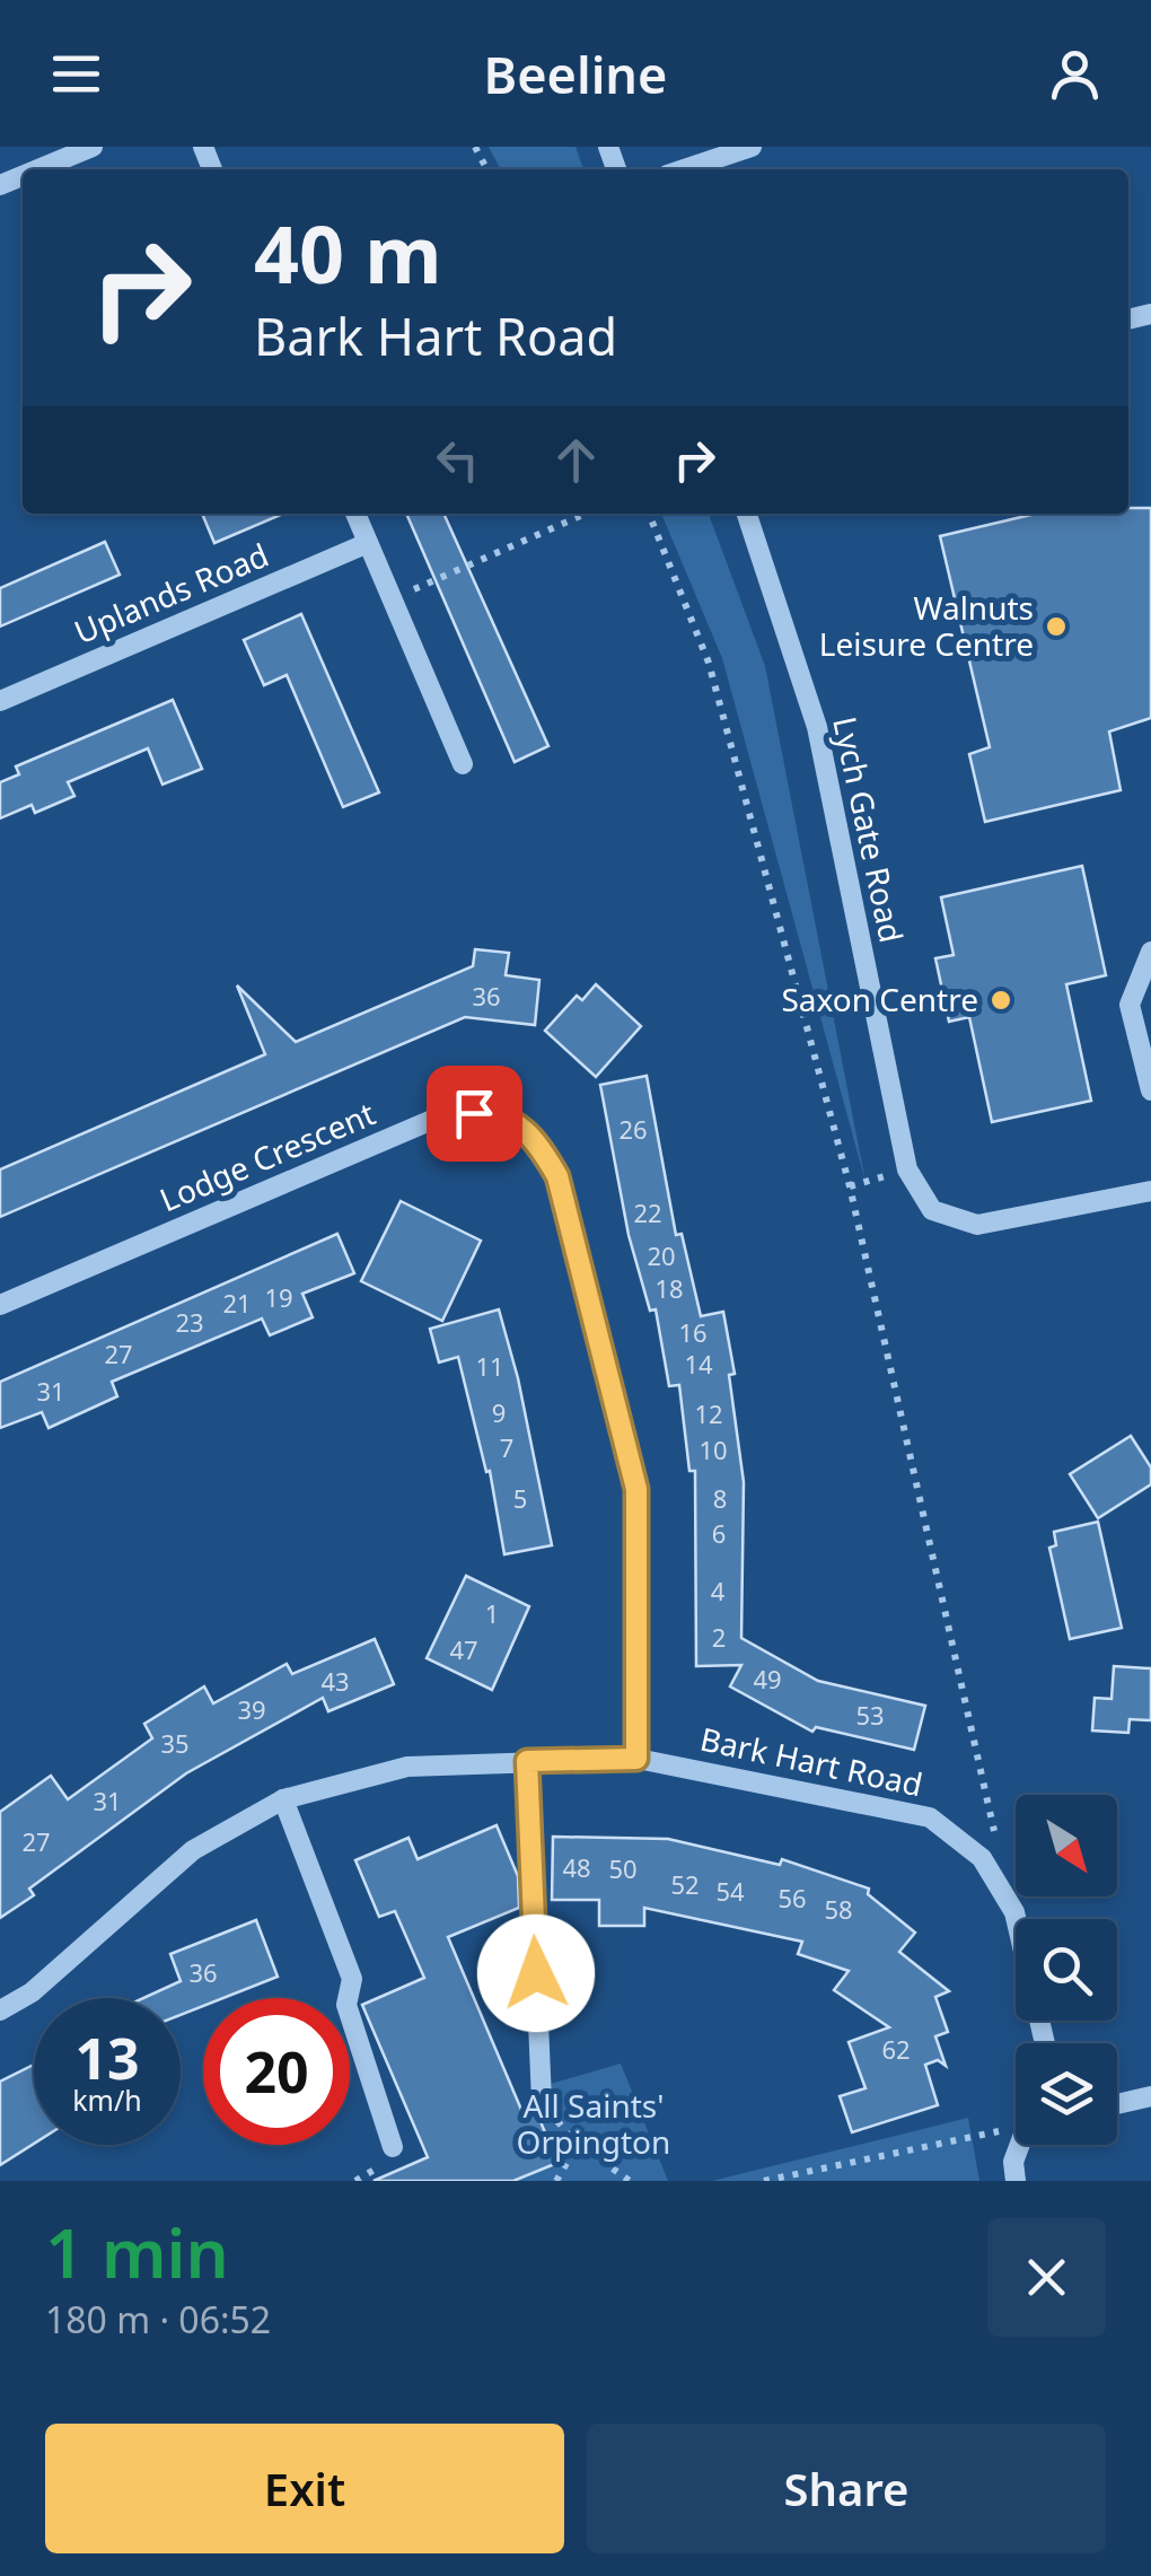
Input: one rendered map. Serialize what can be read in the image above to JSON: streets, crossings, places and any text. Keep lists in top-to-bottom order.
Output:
{
  "streets": {
    "street": [
      "Uplands Road",
      "Lych Gate Road",
      "Lodge Crescent",
      "Bark Hart Road"
    ]
  },
  "crossings": [
    ["Lodge Crescent", "Bark Hart Road"]
  ],
  "parks": ["All Saints' Orpington"],
  "places": ["Walnuts Leisure Centre", "Saxon Centre"],
  "house_numbers": [
    "36",
    "26",
    "22",
    "20",
    "18",
    "19",
    "21",
    "23",
    "16",
    "27",
    "14",
    "11",
    "31",
    "9",
    "12",
    "7",
    "10",
    "5",
    "8",
    "6",
    "4",
    "1",
    "2",
    "47",
    "49",
    "43",
    "39",
    "53",
    "35",
    "31",
    "27",
    "48",
    "50",
    "52",
    "54",
    "56",
    "58",
    "36",
    "62"
  ],
  "north": "bottom right",
  "page": {
    "header": "Beeline",
    "turn": ["40 m", "Bark Hart Road"],
    "speed": "13 km/h",
    "limit": "20",
    "heading": ["1 min", "180 m · 06:52"],
    "buttons": ["Exit", "Share"]
  }
}
